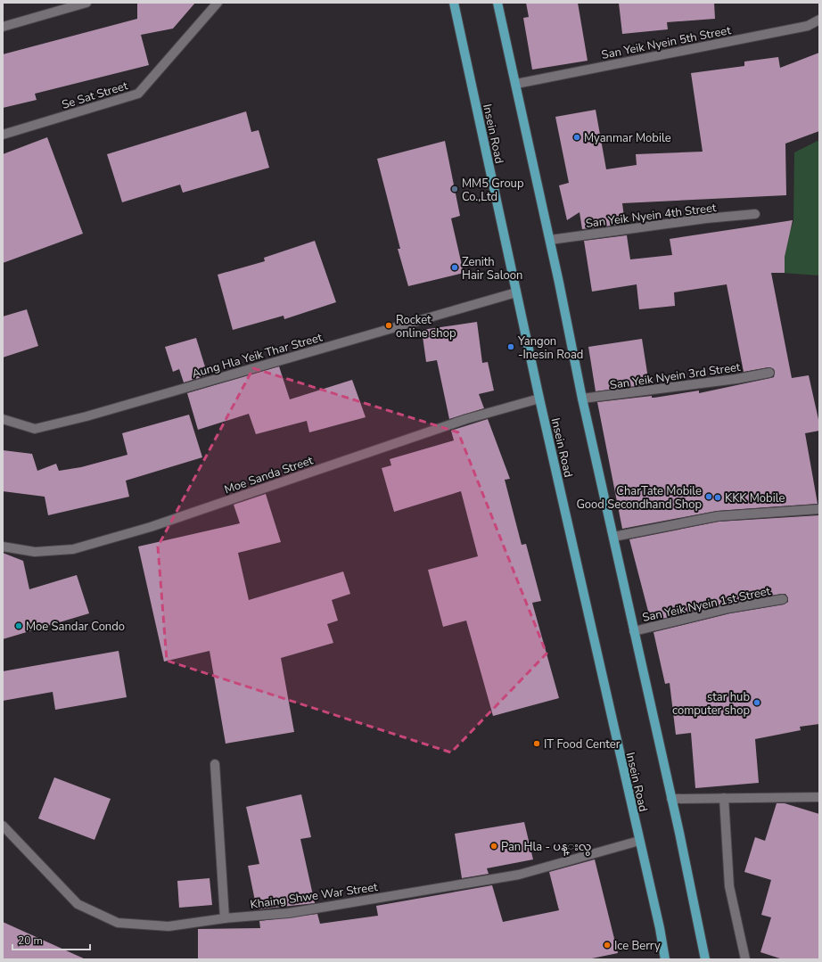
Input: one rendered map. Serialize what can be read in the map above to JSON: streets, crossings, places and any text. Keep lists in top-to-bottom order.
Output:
{
  "streets": {
    "main road": ["Insein Road"],
    "street": [
      "San Yeik Nyein 5th Street",
      "Se Sat Street",
      "San Yeik Nyein 4th Street",
      "Aung Hla Yeik Thar Street",
      "San Yeik Nyein 3rd Street",
      "Moe Sanda Street",
      "San Yeik Nyein 1st Street",
      "Khaing Shwe War Street"
    ]
  },
  "crossings": [
    ["Insein Road", "Aung Hla Yeik Thar Street"],
    ["Insein Road", "Moe Sanda Street"],
    ["Insein Road", "Khaing Shwe War Street"]
  ],
  "places": [
    "Myanmar Mobile",
    "MM5 Group Co.,Ltd",
    "Zenith Hair Saloon",
    "Rocket online shop",
    "Yangon -Inesin Road",
    "CharTate Mobile Good Secondhand Shop",
    "KKK Mobile",
    "Moe Sandar Condo",
    "star hub computer shop",
    "IT Food Center",
    "Pan Hla - ပန္းလွ",
    "Ice Berry"
  ],
  "scale_bar": "20 m"
}
